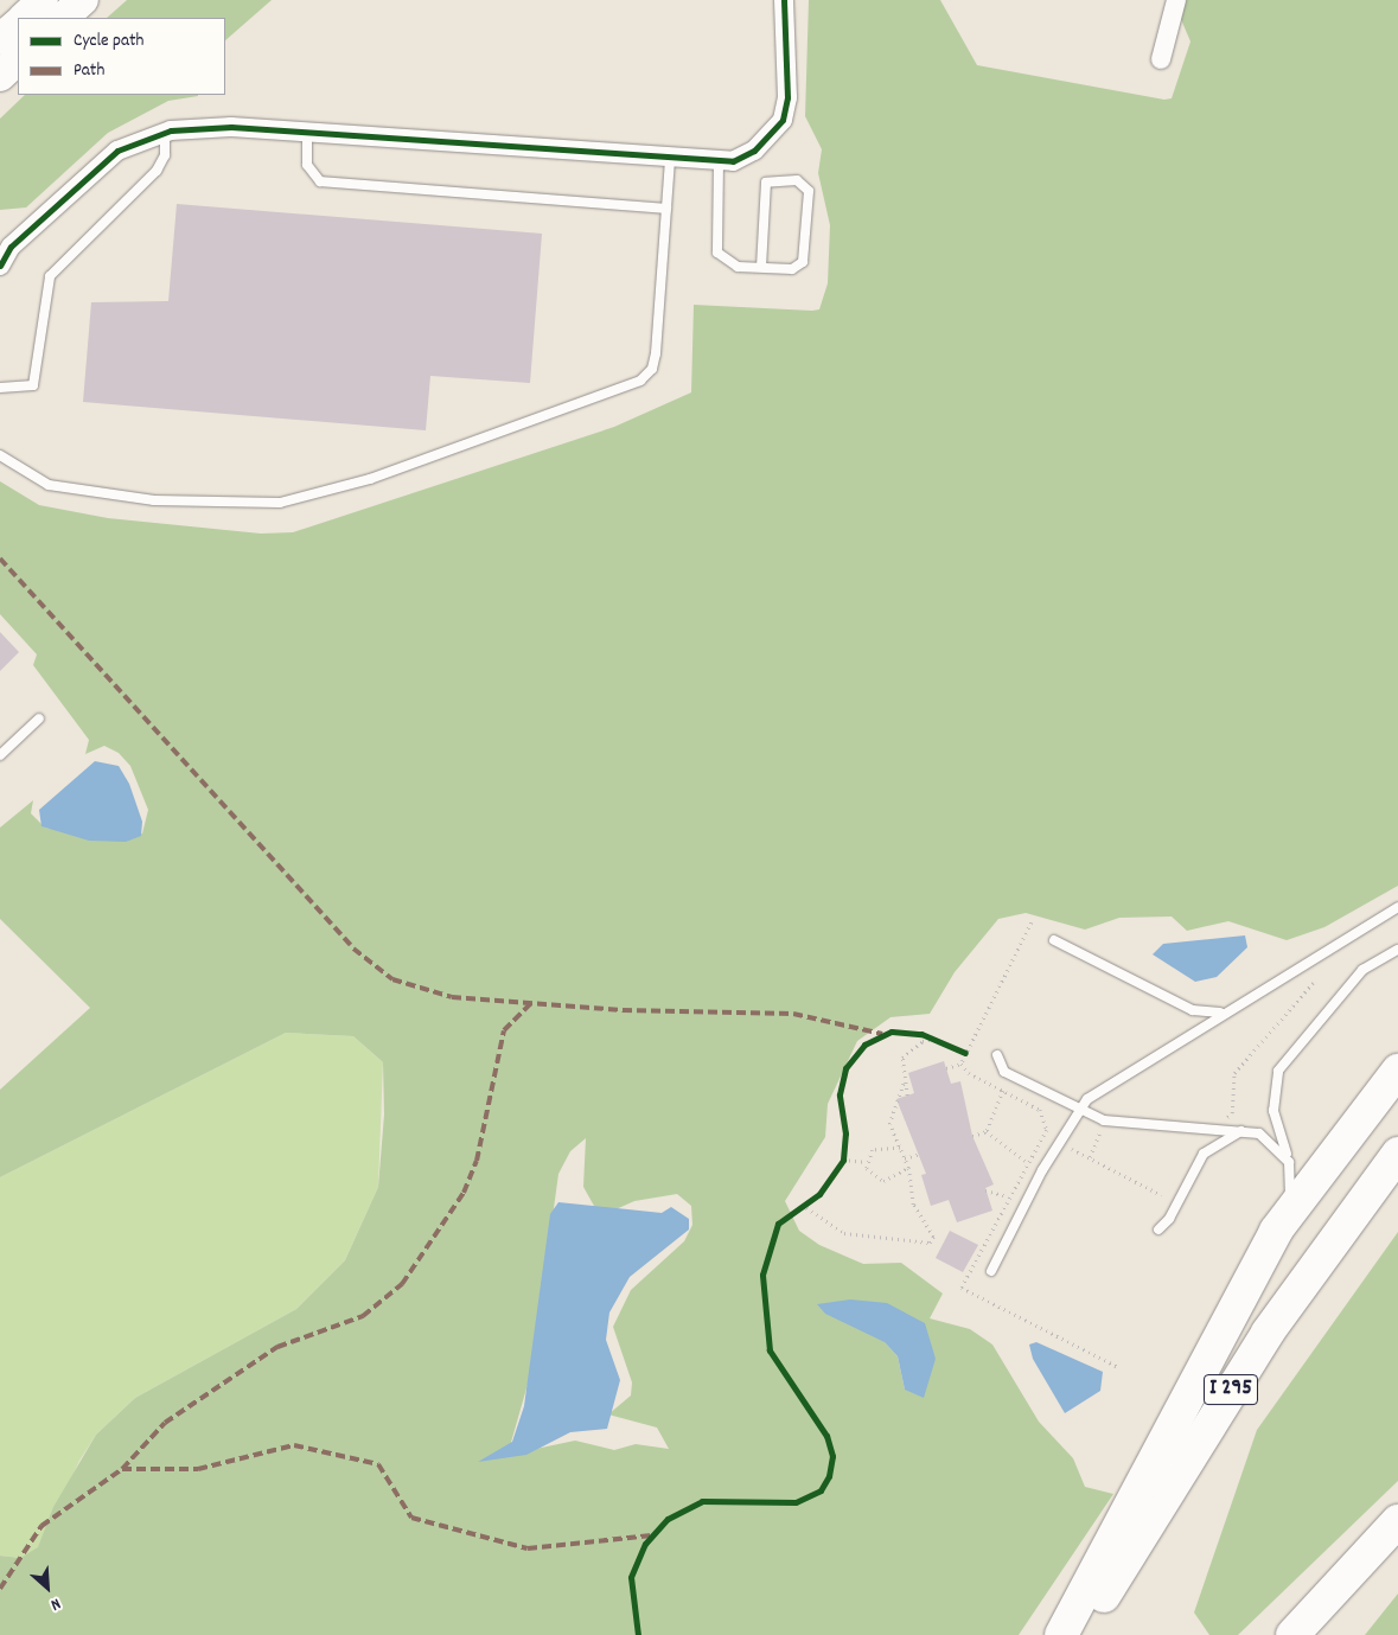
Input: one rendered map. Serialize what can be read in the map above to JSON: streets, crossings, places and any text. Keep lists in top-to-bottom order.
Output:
{
  "streets": {
    "highway": ["I 295"]
  },
  "legend": ["Cycle path", "Path"],
  "north": "bottom right"
}
